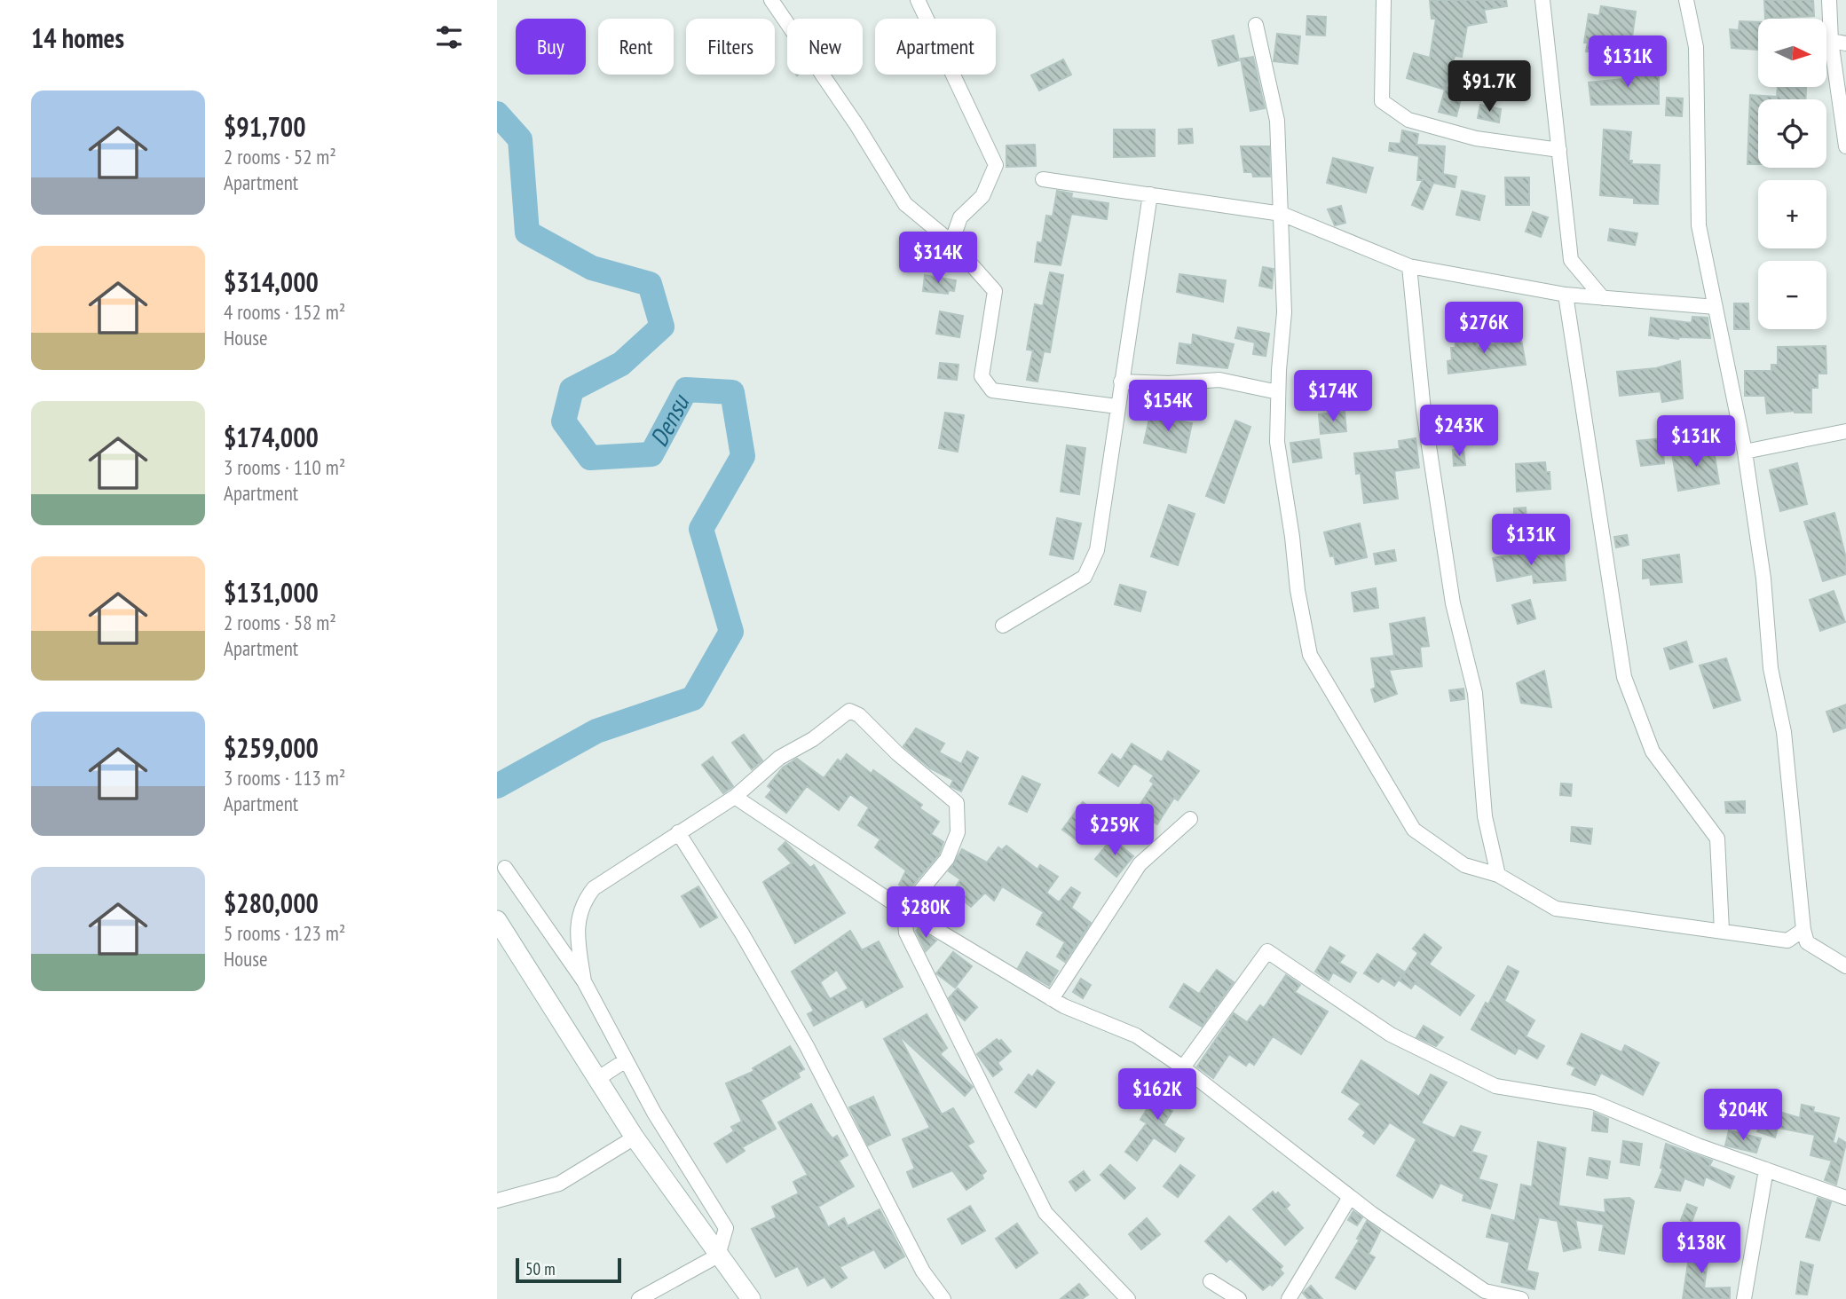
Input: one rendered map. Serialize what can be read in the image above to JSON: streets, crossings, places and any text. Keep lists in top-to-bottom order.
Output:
{
  "water": ["Densu"],
  "scale_bar": "50 m",
  "north": "right",
  "page": {
    "heading": "14 homes",
    "map_buttons": ["+", "−"],
    "chip": [
      "Buy",
      "Rent",
      "Filters",
      "New",
      "Apartment"
    ],
    "price": [
      "$131K",
      "$91.7K",
      "$314K",
      "$276K",
      "$174K",
      "$154K",
      "$243K",
      "$131K",
      "$131K",
      "$259K",
      "$280K",
      "$162K",
      "$204K",
      "$138K"
    ],
    "list": [
      {
        "name": "$91,700",
        "note": "2 rooms · 52 m² · Apartment"
      },
      {
        "name": "$314,000",
        "note": "4 rooms · 152 m² · House"
      },
      {
        "name": "$174,000",
        "note": "3 rooms · 110 m² · Apartment"
      },
      {
        "name": "$131,000",
        "note": "2 rooms · 58 m² · Apartment"
      },
      {
        "name": "$259,000",
        "note": "3 rooms · 113 m² · Apartment"
      },
      {
        "name": "$280,000",
        "note": "5 rooms · 123 m² · House"
      }
    ],
    "scale": "50 m"
  }
}
